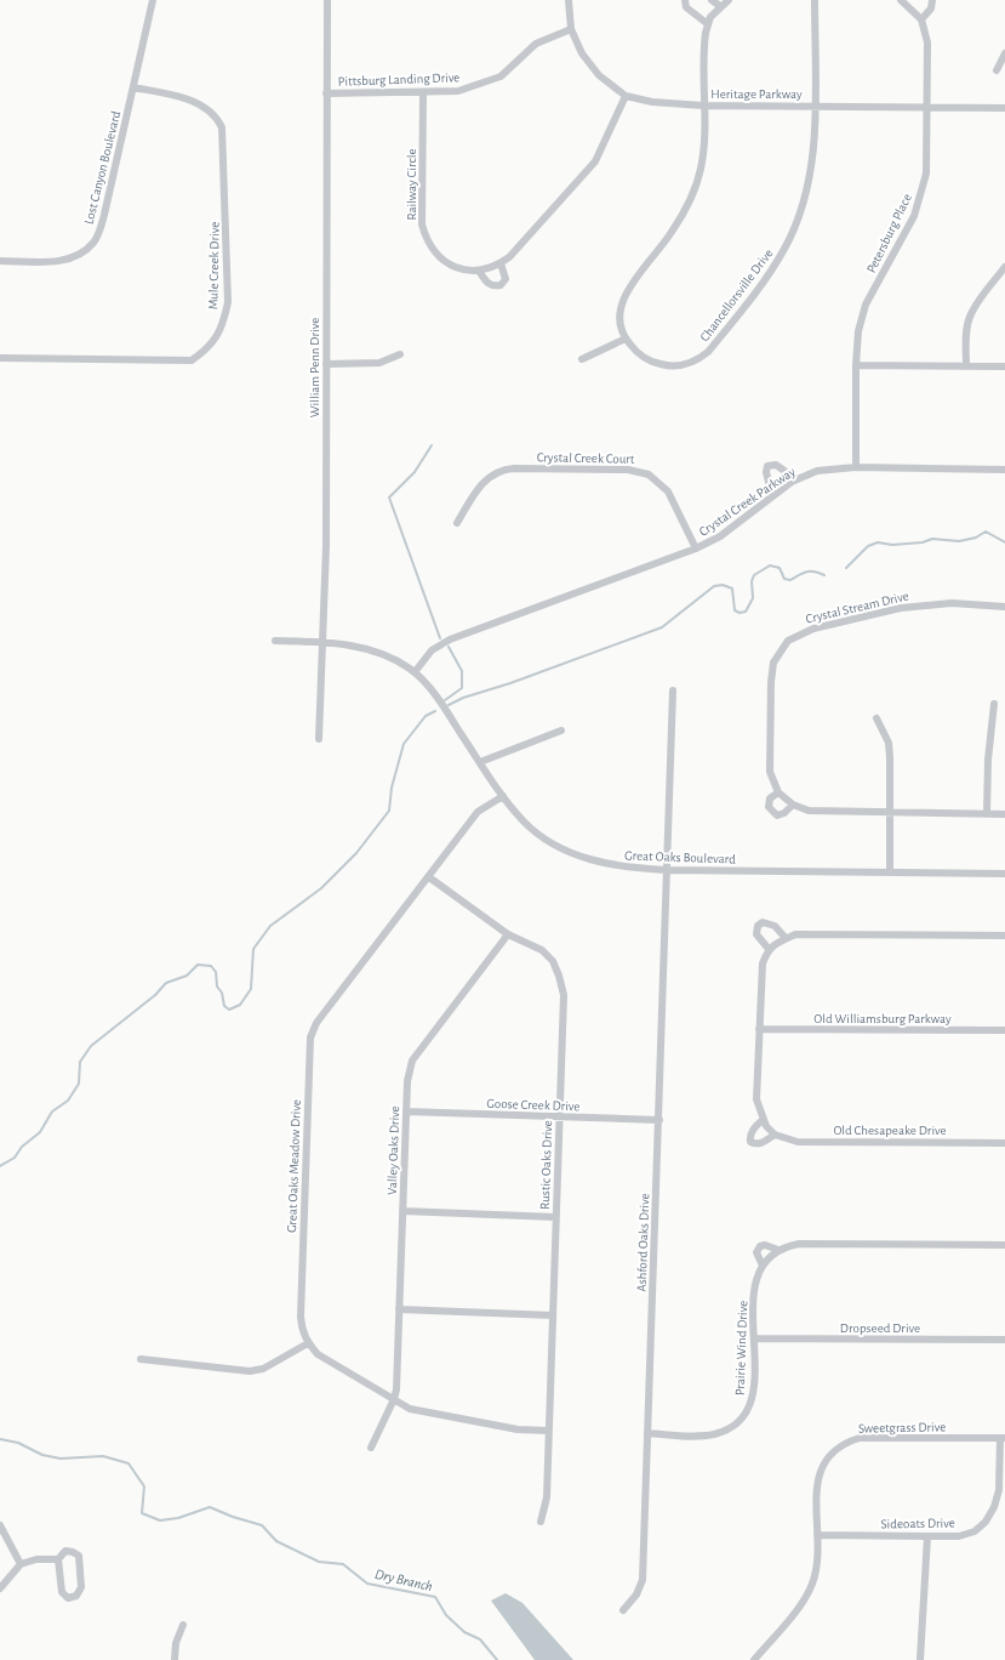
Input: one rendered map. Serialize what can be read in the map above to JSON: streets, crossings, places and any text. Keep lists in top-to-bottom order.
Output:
{
  "streets": {
    "street": [
      "Pittsburg Landing Drive",
      "Heritage Parkway",
      "Lost Canyon Boulevard",
      "Railway Circle",
      "Petersburg Place",
      "Mule Creek Drive",
      "Chancellorsville Drive",
      "William Penn Drive",
      "Crystal Creek Court",
      "Crystal Creek Parkway",
      "Crystal Stream Drive",
      "Great Oaks Boulevard",
      "Old Williamsburg Parkway",
      "Goose Creek Drive",
      "Old Chesapeake Drive",
      "Valley Oaks Drive",
      "Rustic Oaks Drive",
      "Great Oaks Meadow Drive",
      "Ashford Oaks Drive",
      "Dropseed Drive",
      "Prairie Wind Drive",
      "Sweetgrass Drive",
      "Sideoats Drive"
    ]
  },
  "crossings": [
    ["Pittsburg Landing Drive", "Heritage Parkway"],
    ["Pittsburg Landing Drive", "Railway Circle"],
    ["Pittsburg Landing Drive", "William Penn Drive"],
    ["Heritage Parkway", "Petersburg Place"],
    ["Heritage Parkway", "Chancellorsville Drive"],
    ["Lost Canyon Boulevard", "Mule Creek Drive"],
    ["Petersburg Place", "Crystal Creek Parkway"],
    ["William Penn Drive", "Great Oaks Boulevard"],
    ["Crystal Creek Court", "Crystal Creek Parkway"],
    ["Crystal Creek Parkway", "Great Oaks Boulevard"],
    ["Great Oaks Boulevard", "Great Oaks Meadow Drive"],
    ["Great Oaks Boulevard", "Ashford Oaks Drive"],
    ["Old Williamsburg Parkway", "Old Chesapeake Drive"],
    ["Goose Creek Drive", "Valley Oaks Drive"],
    ["Goose Creek Drive", "Rustic Oaks Drive"],
    ["Goose Creek Drive", "Ashford Oaks Drive"],
    ["Valley Oaks Drive", "Rustic Oaks Drive"],
    ["Rustic Oaks Drive", "Great Oaks Meadow Drive"],
    ["Ashford Oaks Drive", "Prairie Wind Drive"],
    ["Dropseed Drive", "Prairie Wind Drive"],
    ["Sweetgrass Drive", "Sideoats Drive"]
  ],
  "water": ["Dry Branch"]
}
